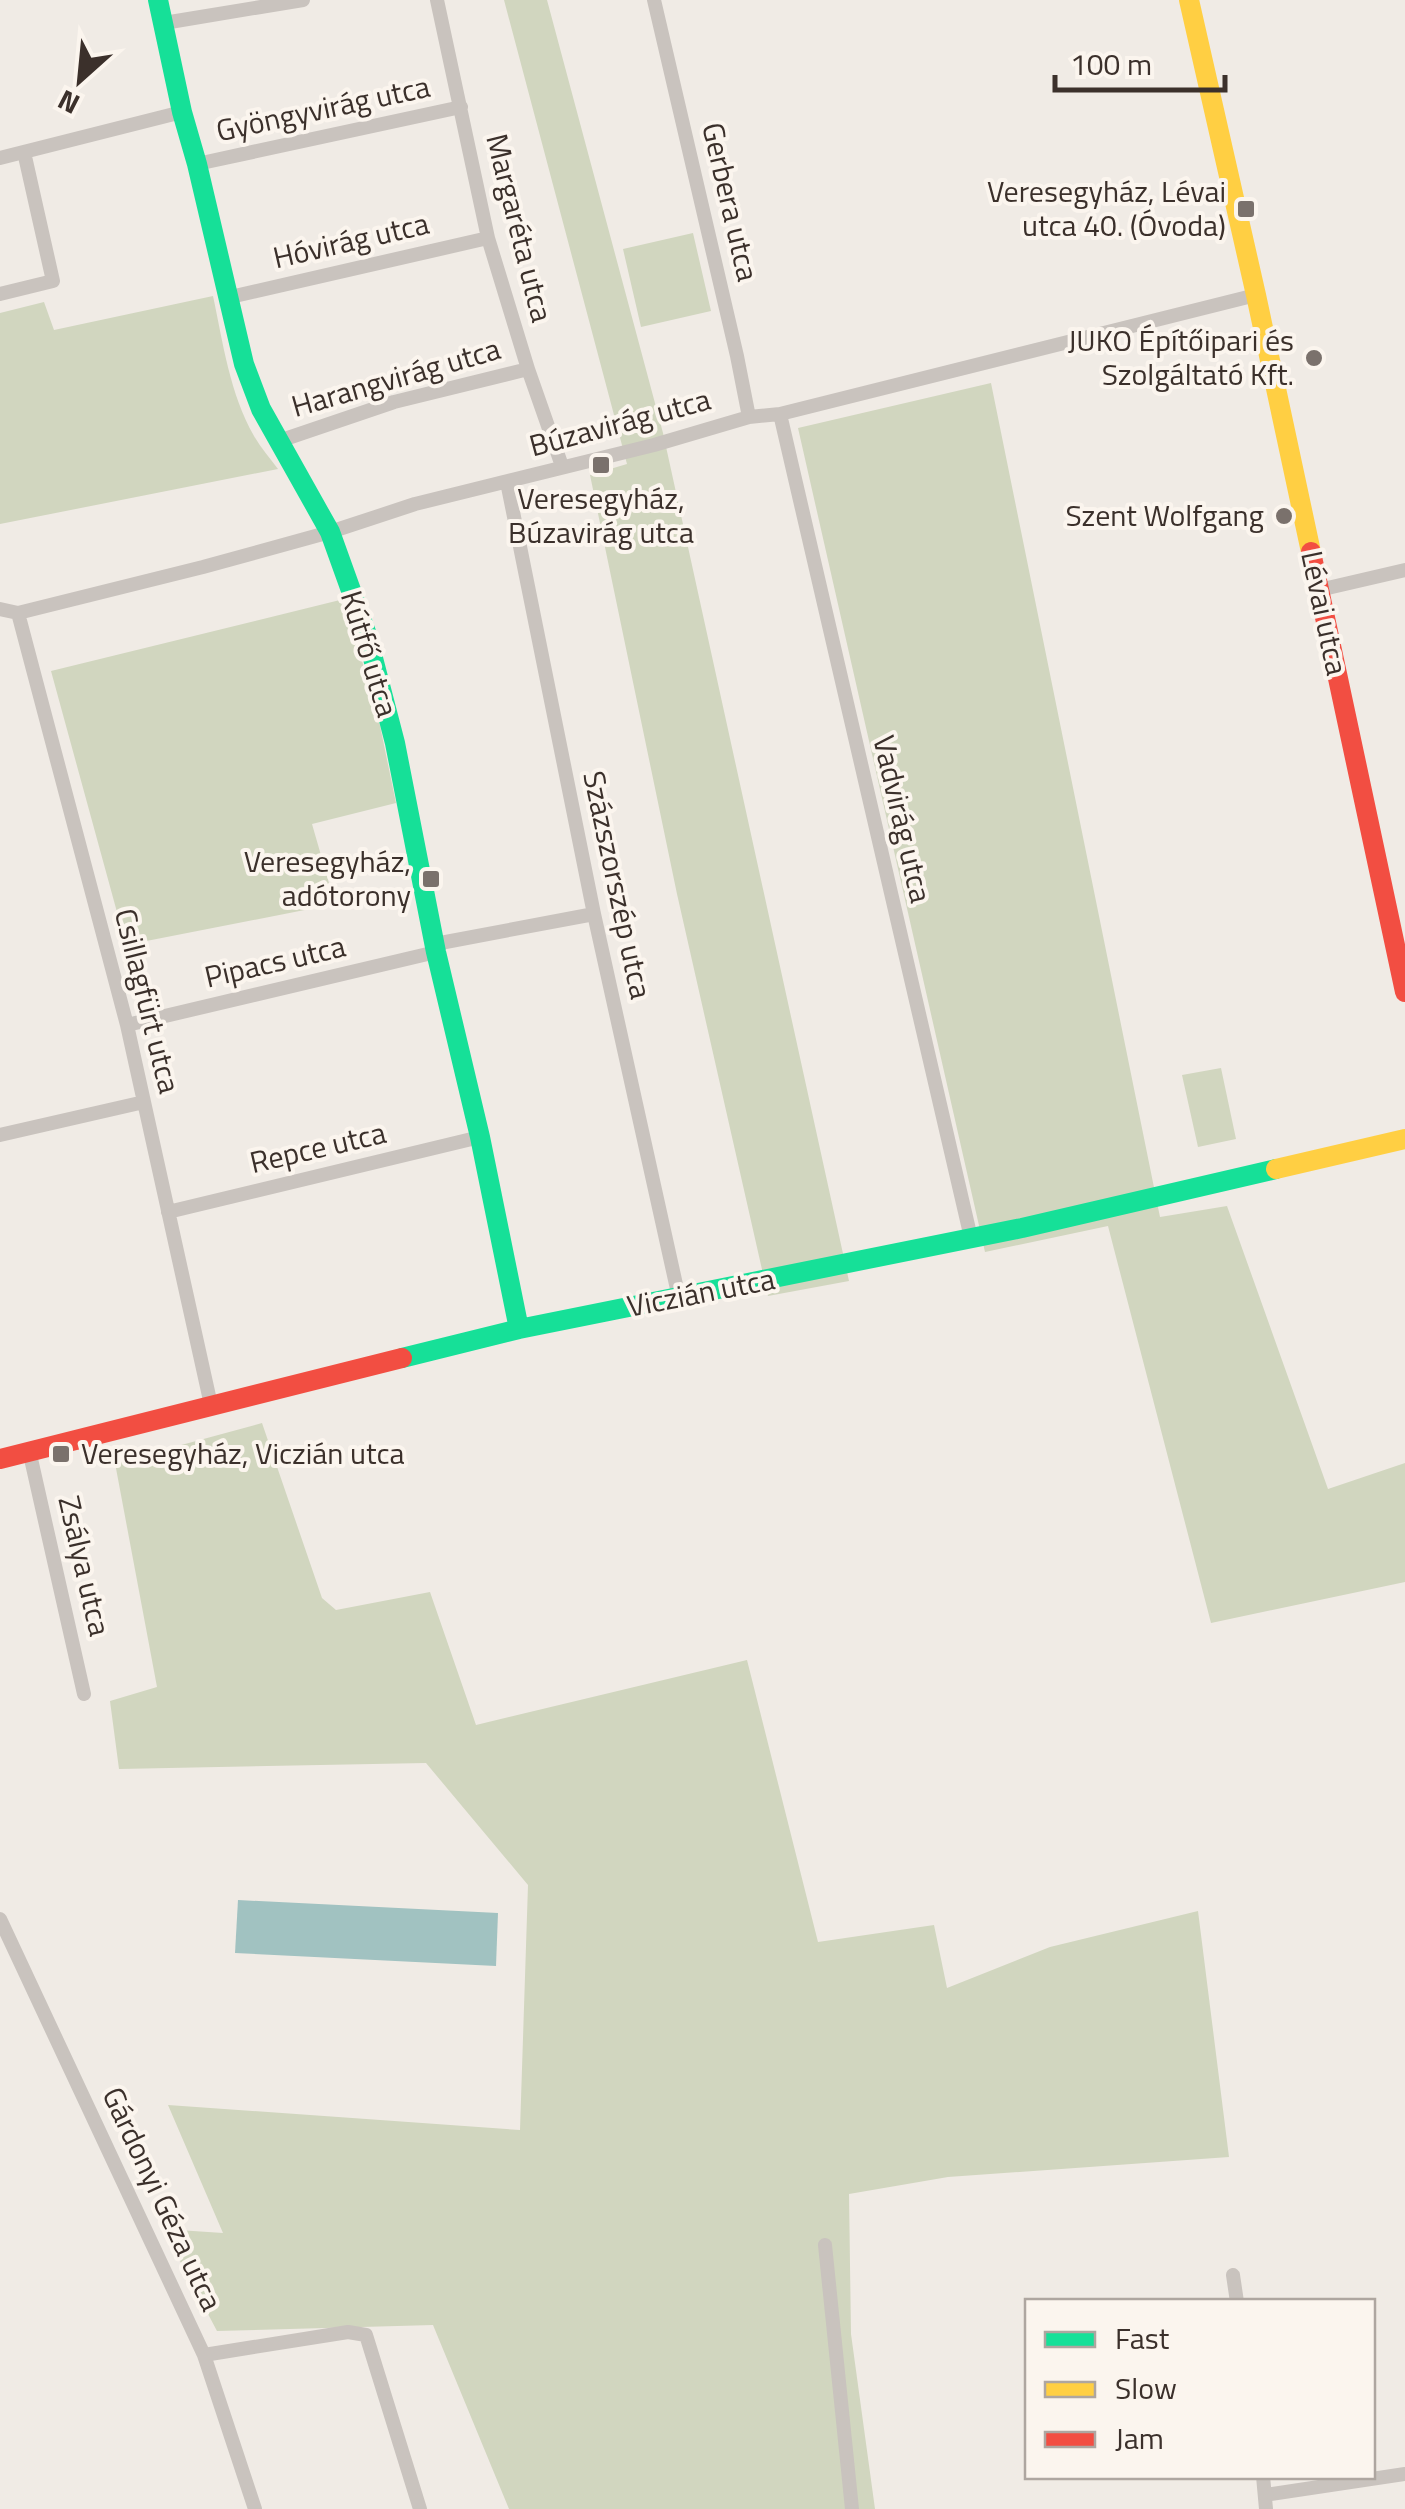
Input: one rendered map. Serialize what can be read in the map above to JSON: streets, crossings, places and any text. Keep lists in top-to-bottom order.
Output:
{
  "streets": {
    "street": [
      "Gyöngyvirág utca",
      "Gerbera utca",
      "Margaréta utca",
      "Hóvirág utca",
      "Harangvirág utca",
      "Búzavirág utca",
      "Lévai utca",
      "Kútfő utca",
      "Vadvirág utca",
      "Százszorszép utca",
      "Pipacs utca",
      "Csillagfürt utca",
      "Repce utca",
      "Viczián utca",
      "Zsálya utca",
      "Gárdonyi Géza utca"
    ]
  },
  "crossings": [
    ["Gyöngyvirág utca", "Margaréta utca"],
    ["Gyöngyvirág utca", "Kútfő utca"],
    ["Gerbera utca", "Búzavirág utca"],
    ["Margaréta utca", "Hóvirág utca"],
    ["Margaréta utca", "Harangvirág utca"],
    ["Margaréta utca", "Búzavirág utca"],
    ["Hóvirág utca", "Kútfő utca"],
    ["Harangvirág utca", "Kútfő utca"],
    ["Búzavirág utca", "Lévai utca"],
    ["Búzavirág utca", "Kútfő utca"],
    ["Búzavirág utca", "Vadvirág utca"],
    ["Búzavirág utca", "Százszorszép utca"],
    ["Búzavirág utca", "Csillagfürt utca"],
    ["Kútfő utca", "Pipacs utca"],
    ["Kútfő utca", "Repce utca"],
    ["Kútfő utca", "Viczián utca"],
    ["Vadvirág utca", "Viczián utca"],
    ["Százszorszép utca", "Pipacs utca"],
    ["Százszorszép utca", "Viczián utca"],
    ["Pipacs utca", "Csillagfürt utca"],
    ["Csillagfürt utca", "Repce utca"],
    ["Csillagfürt utca", "Viczián utca"],
    ["Viczián utca", "Zsálya utca"]
  ],
  "places": {
    "transit": [
      "Veresegyház, Lévai utca 40. (Óvoda)",
      "Veresegyház, Búzavirág utca",
      "Veresegyház, adótorony",
      "Veresegyház, Viczián utca"
    ],
    "other": ["JUKO Építőipari és Szolgáltató Kft.", "Szent Wolfgang"]
  },
  "legend": ["Fast", "Slow", "Jam"],
  "scale_bar": "100 m",
  "north": "bottom left"
}
